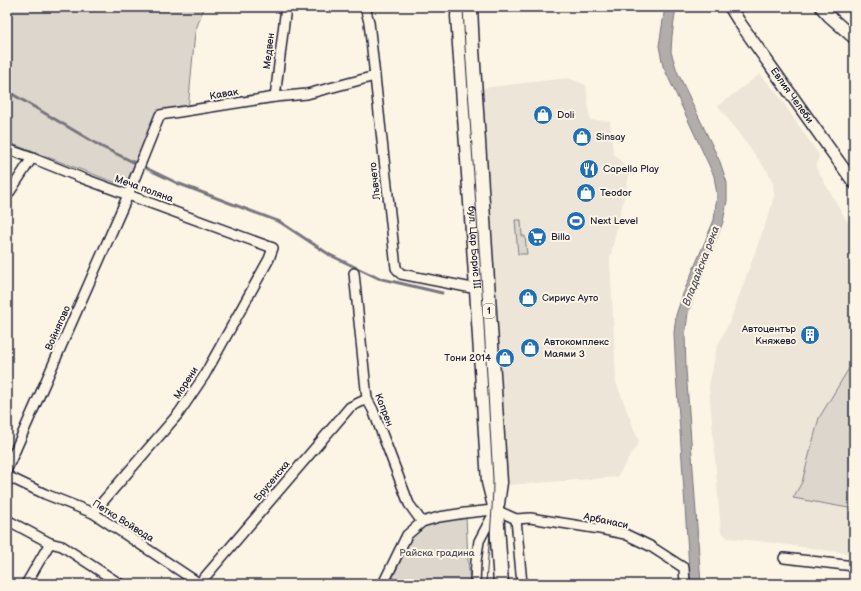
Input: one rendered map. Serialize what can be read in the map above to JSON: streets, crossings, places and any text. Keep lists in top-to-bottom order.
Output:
{
  "streets": {
    "main road": ["бул. Цар Борис III", "1"],
    "street": [
      "Медвен",
      "Кавак",
      "Евлия Челеби",
      "Лъвчето",
      "Меча поляна",
      "Войнягово",
      "Морени",
      "Копрен",
      "Брусенска",
      "Петко Войвода",
      "Арбанаси"
    ]
  },
  "crossings": [
    ["Медвен", "Кавак"],
    ["Кавак", "Лъвчето"],
    ["Кавак", "Меча поляна"],
    ["Кавак", "Войнягово"],
    ["Лъвчето", "бул. Цар Борис III"],
    ["Меча поляна", "Войнягово"],
    ["Меча поляна", "Морени"],
    ["Морени", "Петко Войвода"],
    ["Копрен", "Брусенска"],
    ["Брусенска", "Петко Войвода"]
  ],
  "water": ["Владайска река"],
  "parks": ["Райска градина"],
  "places": {
    "shop": [
      "Doli",
      "Sinsay",
      "Teodor",
      "Сириус Ауто",
      "Автокомплекс Маями 3",
      "Тони 2014"
    ],
    "restaurant": ["Capella Play"],
    "sports": ["Next Level"],
    "supermarket": ["Billa"],
    "building": ["Автоцентър Княжево"]
  }
}
